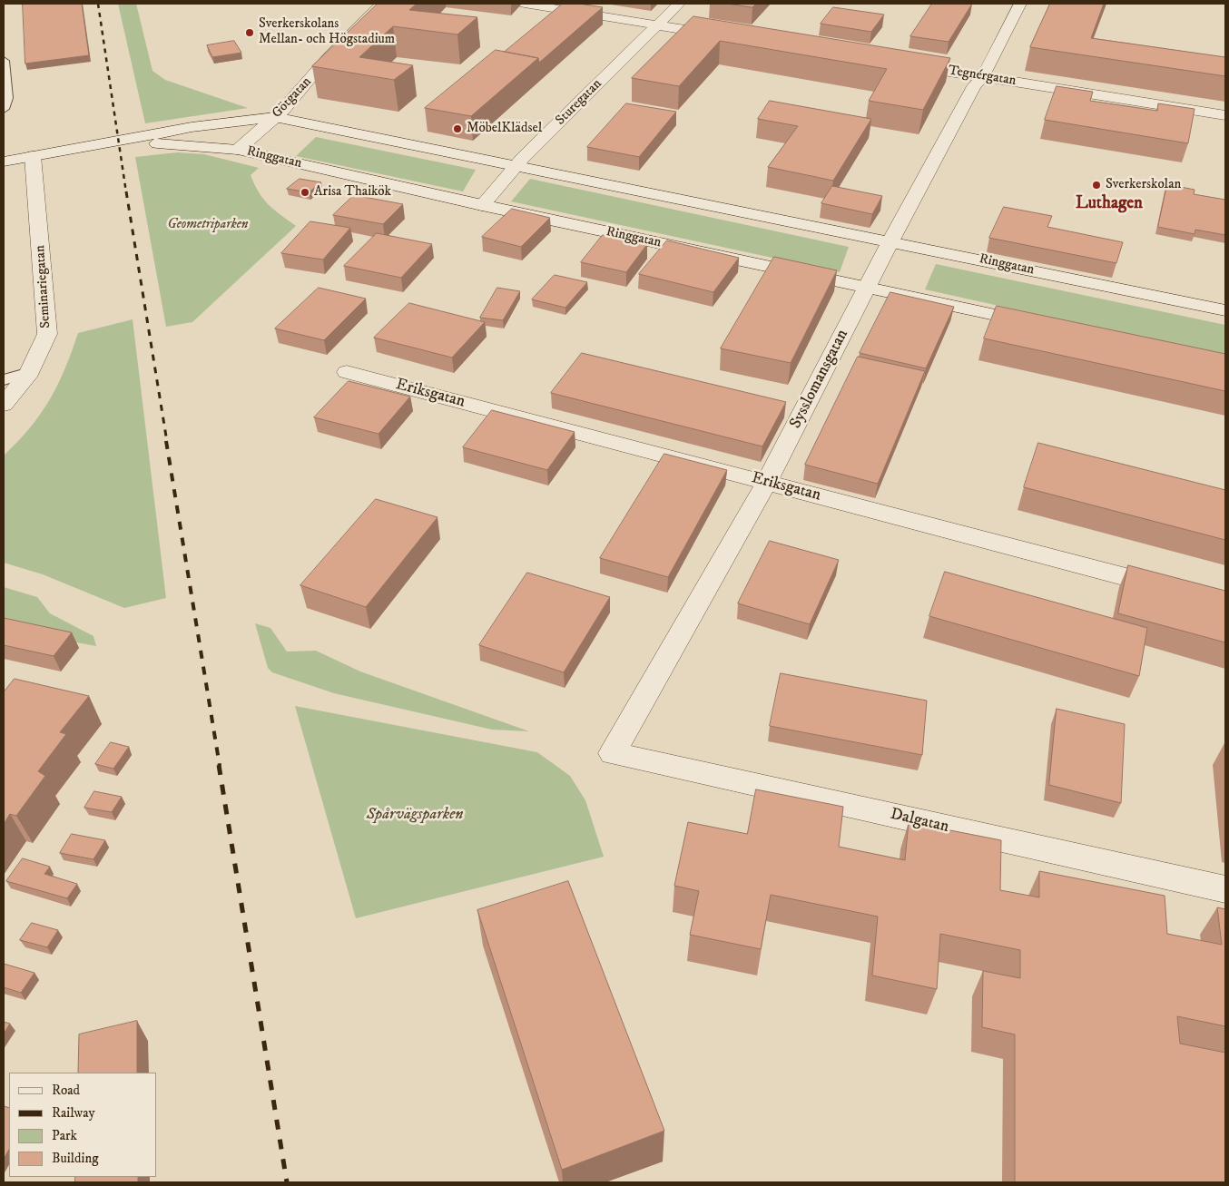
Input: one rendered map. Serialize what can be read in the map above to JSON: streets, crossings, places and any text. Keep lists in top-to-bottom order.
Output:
{
  "streets": {
    "street": [
      "Tegnérgatan",
      "Götgatan",
      "Sturegatan",
      "Ringgatan",
      "Seminariegatan",
      "Sysslomansgatan",
      "Eriksgatan",
      "Dalgatan"
    ]
  },
  "crossings": [
    ["Tegnérgatan", "Sysslomansgatan"],
    ["Götgatan", "Ringgatan"],
    ["Sturegatan", "Ringgatan"],
    ["Ringgatan", "Seminariegatan"],
    ["Ringgatan", "Sysslomansgatan"],
    ["Sysslomansgatan", "Eriksgatan"],
    ["Sysslomansgatan", "Dalgatan"]
  ],
  "districts": ["Luthagen"],
  "parks": ["Geometriparken", "Spårvägsparken"],
  "places": [
    "Sverkerskolans Mellan- och Högstadium",
    "MöbelKlädsel",
    "Sverkerskolan",
    "Arisa Thaikök"
  ],
  "legend": [
    "Road",
    "Railway",
    "Park",
    "Building"
  ]
}
